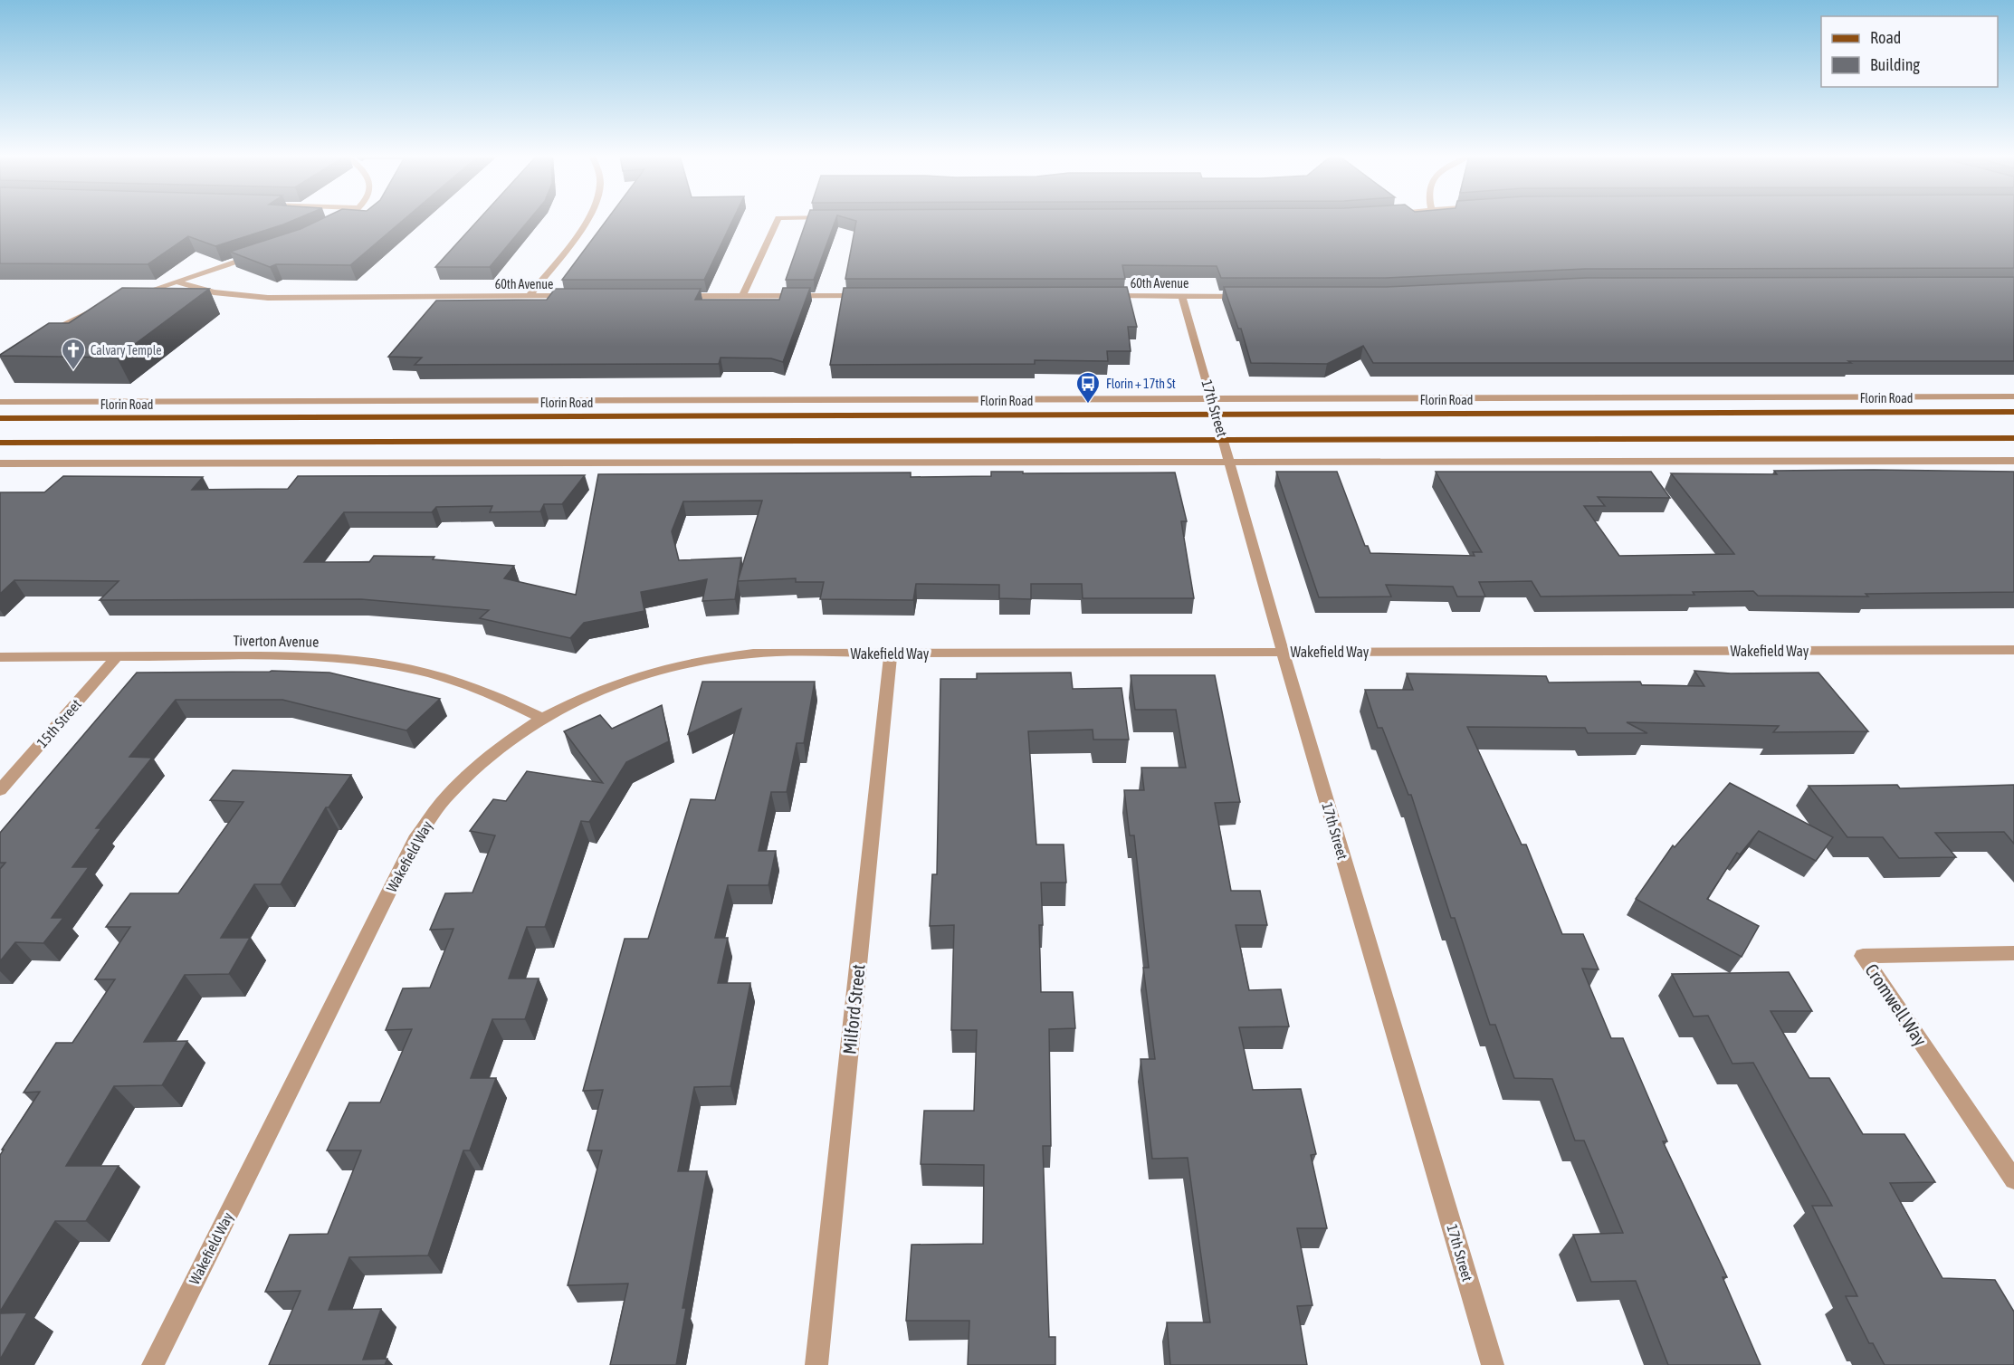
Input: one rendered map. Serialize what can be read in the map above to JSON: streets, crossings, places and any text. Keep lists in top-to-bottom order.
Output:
{
  "streets": {
    "main road": ["Florin Road"],
    "street": [
      "60th Avenue",
      "17th Street",
      "Tiverton Avenue",
      "Wakefield Way",
      "15th Street",
      "Cromwell Way",
      "Milford Street"
    ]
  },
  "crossings": [
    ["60th Avenue", "17th Street"],
    ["Florin Road", "17th Street"],
    ["17th Street", "Wakefield Way"],
    ["Tiverton Avenue", "Wakefield Way"],
    ["Tiverton Avenue", "15th Street"],
    ["Wakefield Way", "Milford Street"]
  ],
  "places": {
    "church": ["Calvary Temple"],
    "bus stop": ["Florin + 17th St"]
  },
  "legend": ["Road", "Building"]
}
